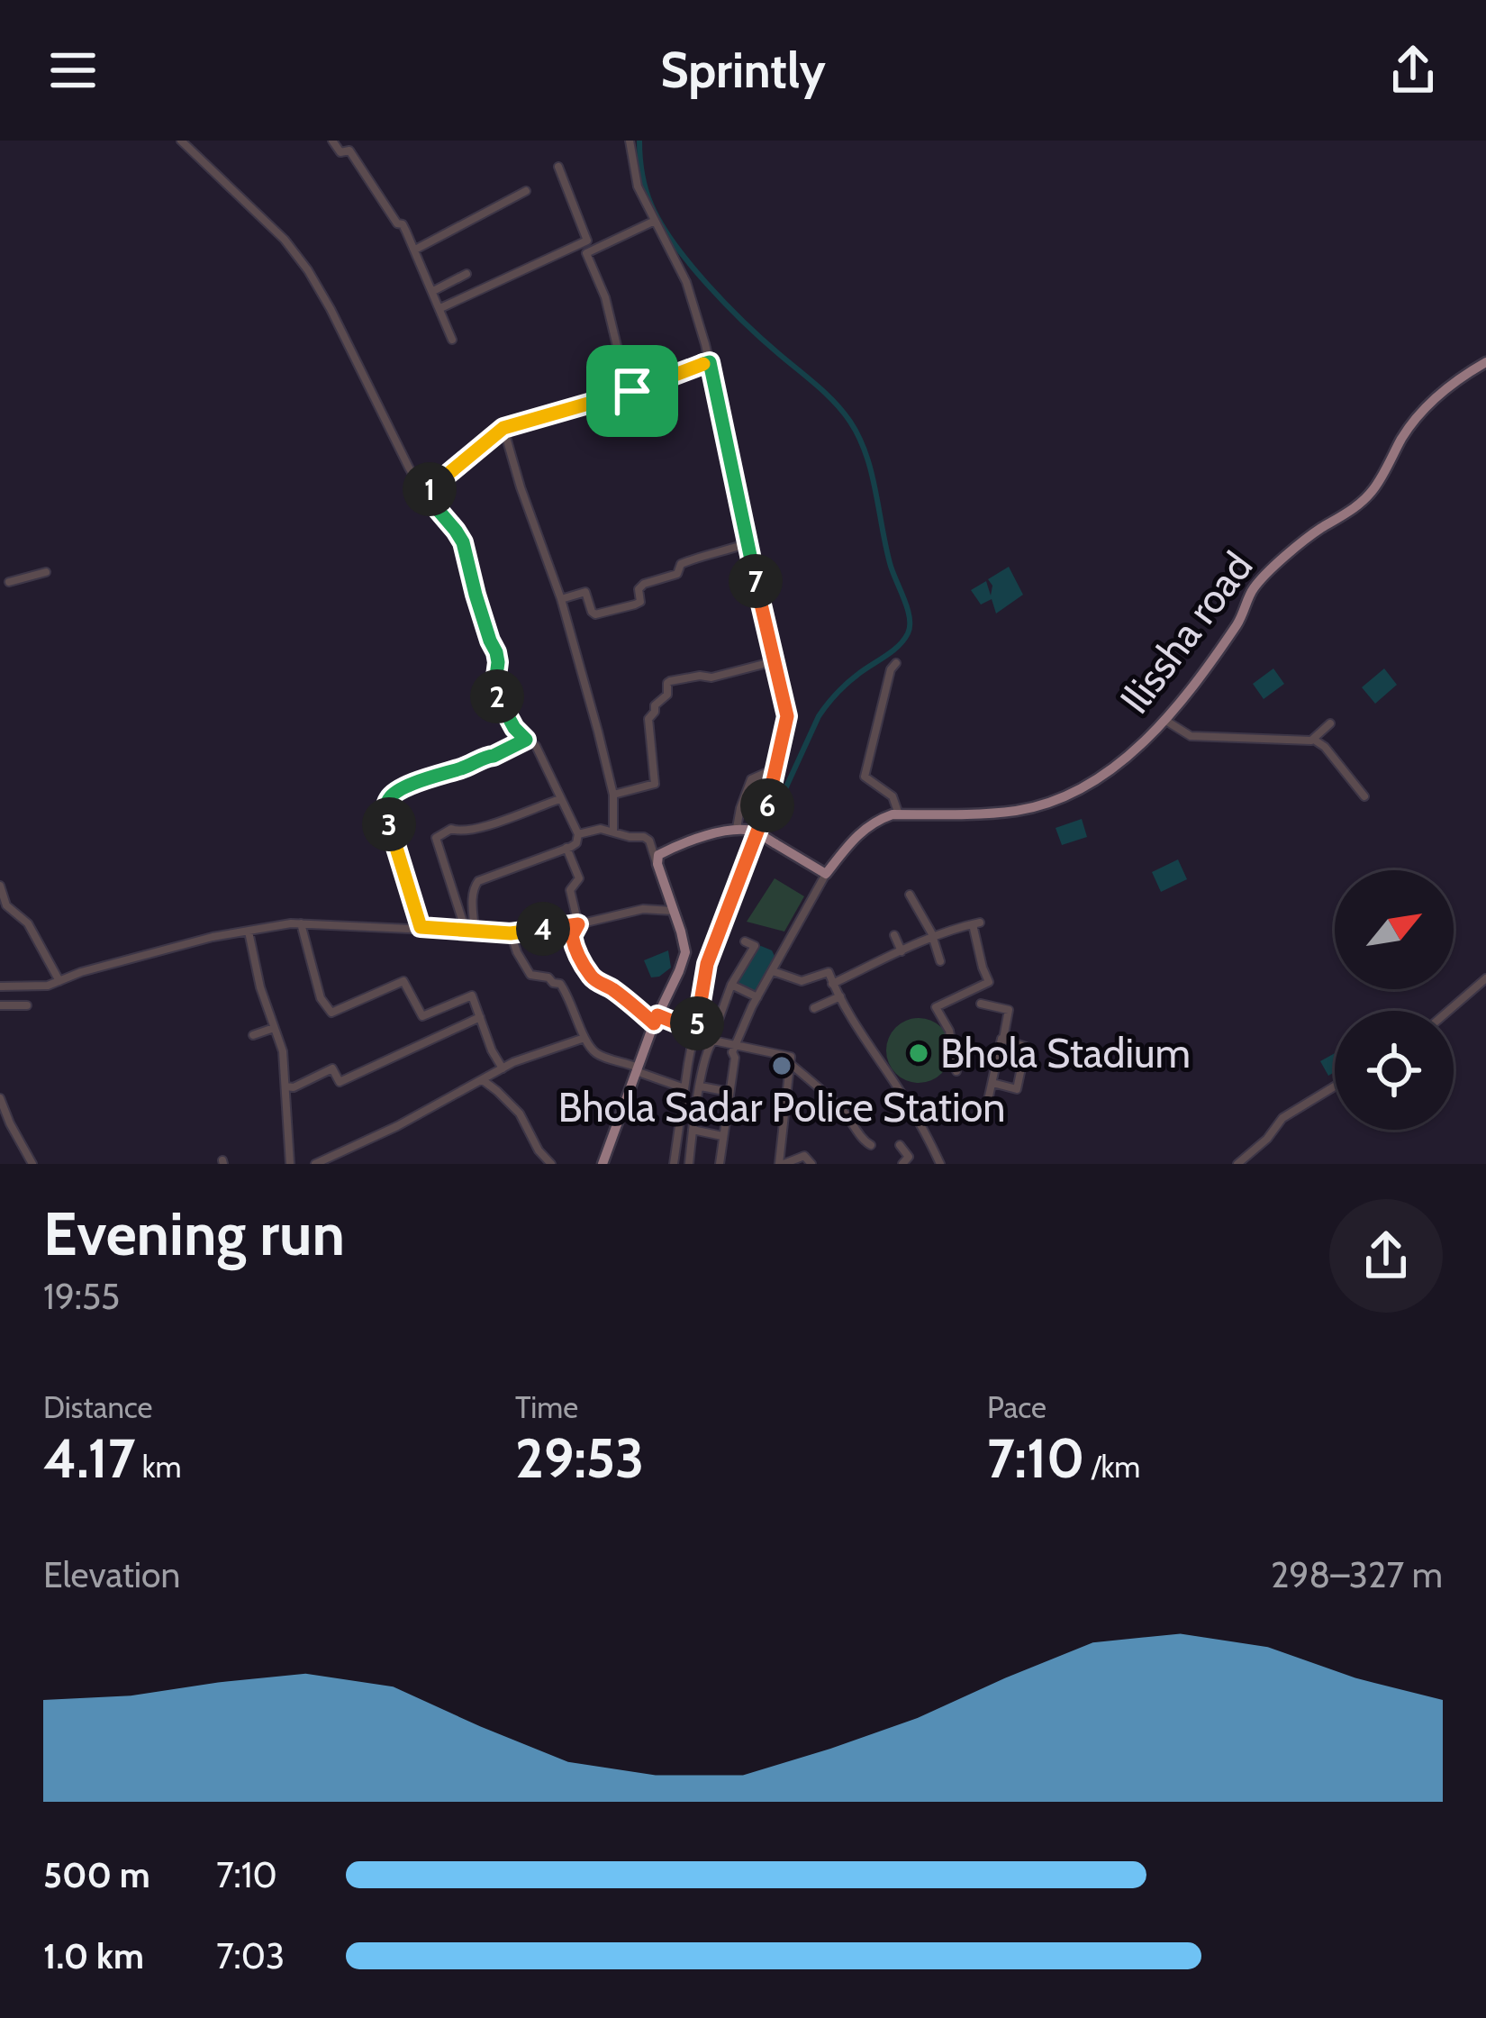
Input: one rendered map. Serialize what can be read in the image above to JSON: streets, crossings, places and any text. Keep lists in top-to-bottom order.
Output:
{
  "streets": {
    "main road": ["Ilissha road"]
  },
  "places": ["Bhola Stadium", "Bhola Sadar Police Station"],
  "north": "top right",
  "page": {
    "header": "Sprintly",
    "pins": [
      "1",
      "7",
      "2",
      "6",
      "3",
      "4",
      "5"
    ],
    "heading": ["Evening run", "19:55"],
    "stats": [
      ["Distance", "4.17 km"],
      ["Time", "29:53"],
      ["Pace", "7:10 /km"]
    ],
    "chart": ["Elevation", "298–327 m"],
    "list": [
      {
        "name": "500 m",
        "note": "7:10"
      },
      {
        "name": "1.0 km",
        "note": "7:03"
      }
    ]
  }
}
